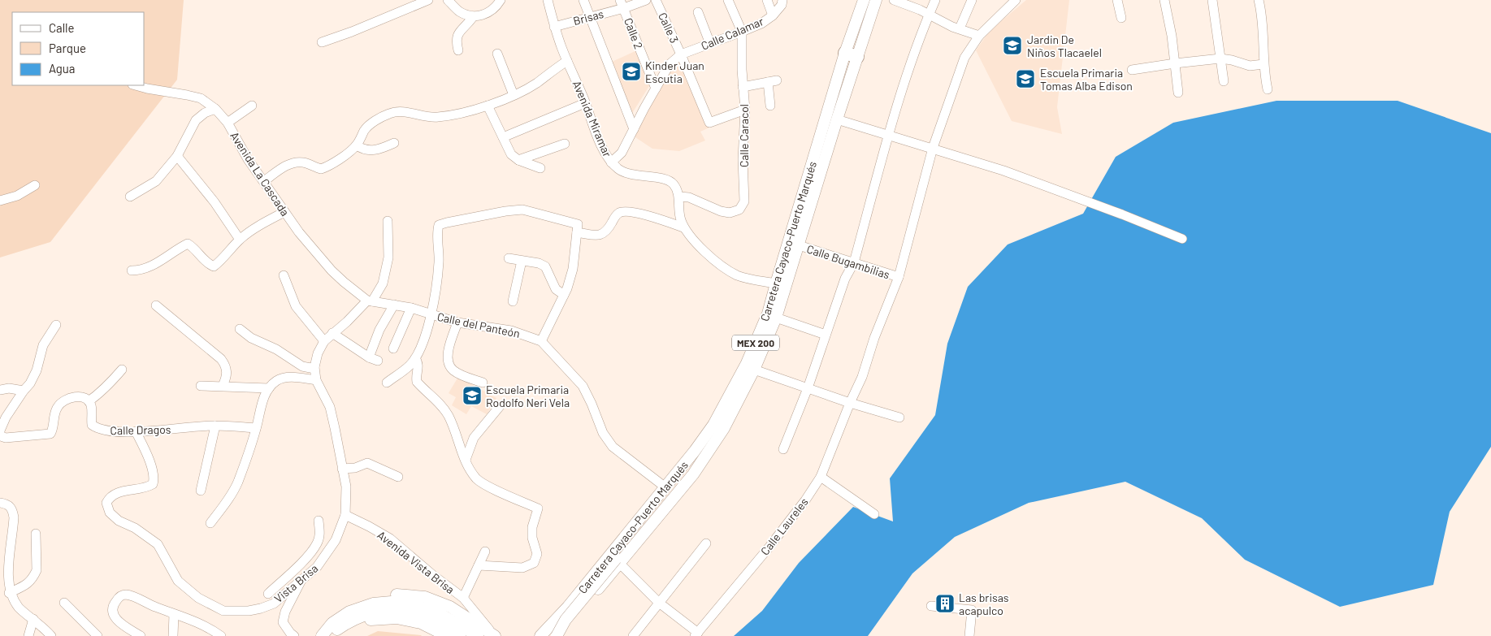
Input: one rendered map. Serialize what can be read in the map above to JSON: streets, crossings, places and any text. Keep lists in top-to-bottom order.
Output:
{
  "streets": {
    "main road": ["Carretera Cayaco-Puerto Marqués", "MEX 200"],
    "street": [
      "Brisas",
      "Calle 3",
      "Calle 2",
      "Calle Calamar",
      "Avenida Miramar",
      "Calle Caracol",
      "Avenida La Cascada",
      "Calle Bugambilias",
      "Calle del Panteón",
      "Calle Dragos",
      "Calle Laureles",
      "Avenida Vista Brisa",
      "Vista Brisa"
    ]
  },
  "crossings": [
    ["Brisas", "Calle 2"],
    ["Brisas", "Avenida Miramar"],
    ["Calle 3", "Calle Calamar"],
    ["Calle 3", "Calle Caracol"],
    ["Calle 2", "Calle Calamar"],
    ["Calle Calamar", "Avenida Miramar"],
    ["Calle Calamar", "Calle Caracol"],
    ["Avenida Miramar", "Calle Caracol"],
    ["Avenida La Cascada", "Calle del Panteón"],
    ["Carretera Cayaco-Puerto Marqués", "Calle Bugambilias"],
    ["Carretera Cayaco-Puerto Marqués", "Calle del Panteón"],
    ["Calle Bugambilias", "Calle Laureles"],
    ["Calle Dragos", "Vista Brisa"],
    ["Avenida Vista Brisa", "Vista Brisa"]
  ],
  "places": {
    "school or university": [
      "Jardin De Niños Tlacaelel",
      "Kinder Juan Escutia",
      "Escuela Primaria Tomas Alba Edison",
      "Escuela Primaria Rodolfo Neri Vela"
    ],
    "building": ["Las brisas acapulco"]
  },
  "legend": ["Calle", "Parque", "Agua"]
}
